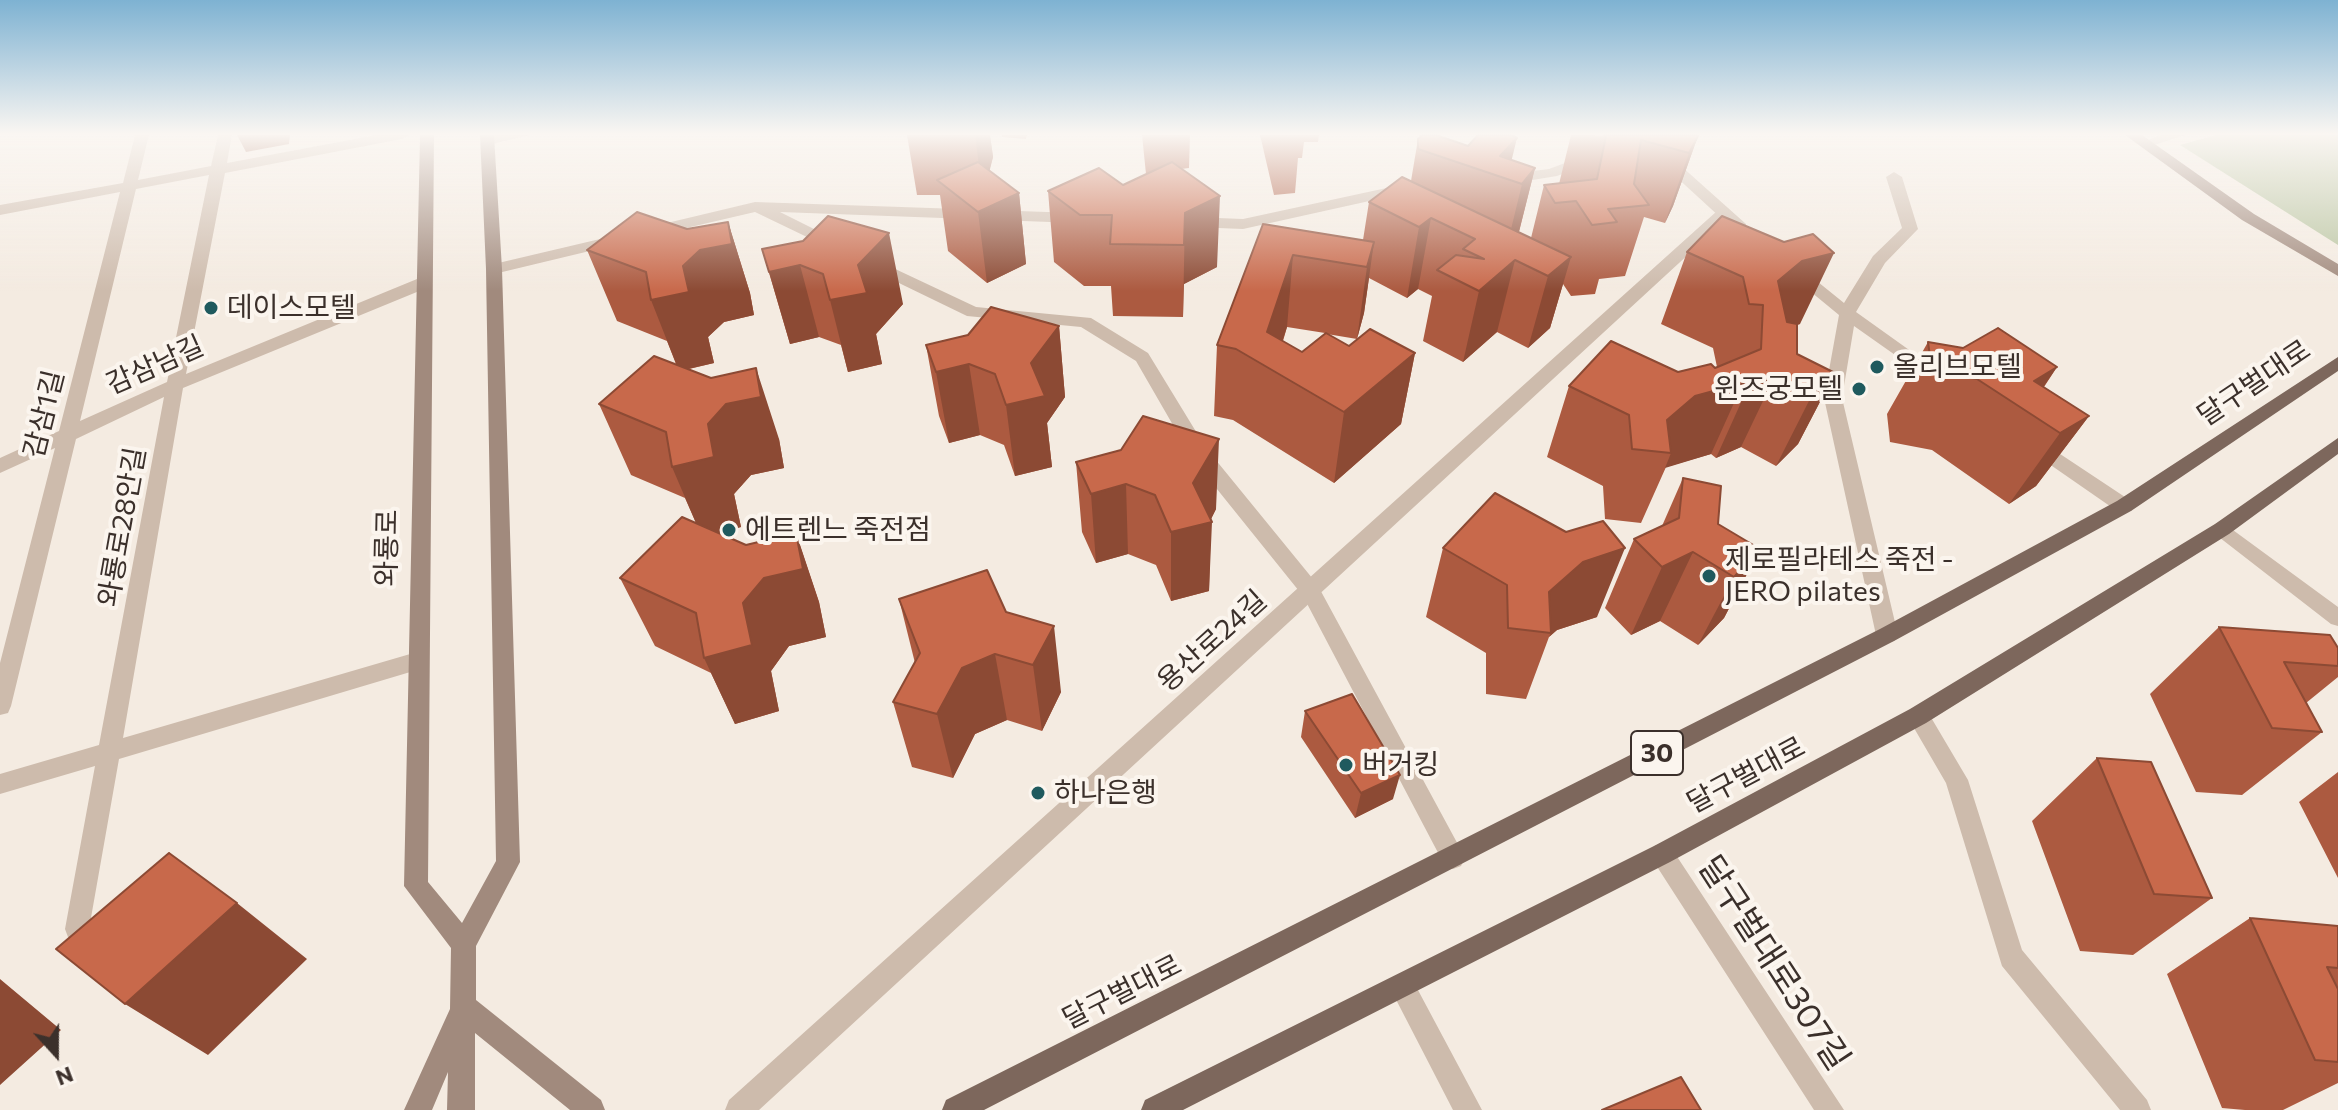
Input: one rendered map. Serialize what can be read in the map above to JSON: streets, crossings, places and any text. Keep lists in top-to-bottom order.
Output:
{
  "streets": {
    "main road": ["달구벌대로", "와룡로", "30"],
    "street": [
      "감삼남길",
      "감삼1길",
      "와룡로28안길",
      "용산로24길",
      "달구벌대로307길"
    ]
  },
  "crossings": [
    ["감삼남길", "감삼1길"],
    ["감삼남길", "와룡로28안길"],
    ["감삼남길", "와룡로"],
    ["달구벌대로", "달구벌대로307길"]
  ],
  "places": [
    "데이스모텔",
    "올리브모텔",
    "윈즈궁모텔",
    "에트렌느 죽전점",
    "제로필라테스 죽전 - JERO pilates",
    "버거킹",
    "하나은행"
  ],
  "north": "bottom"
}
